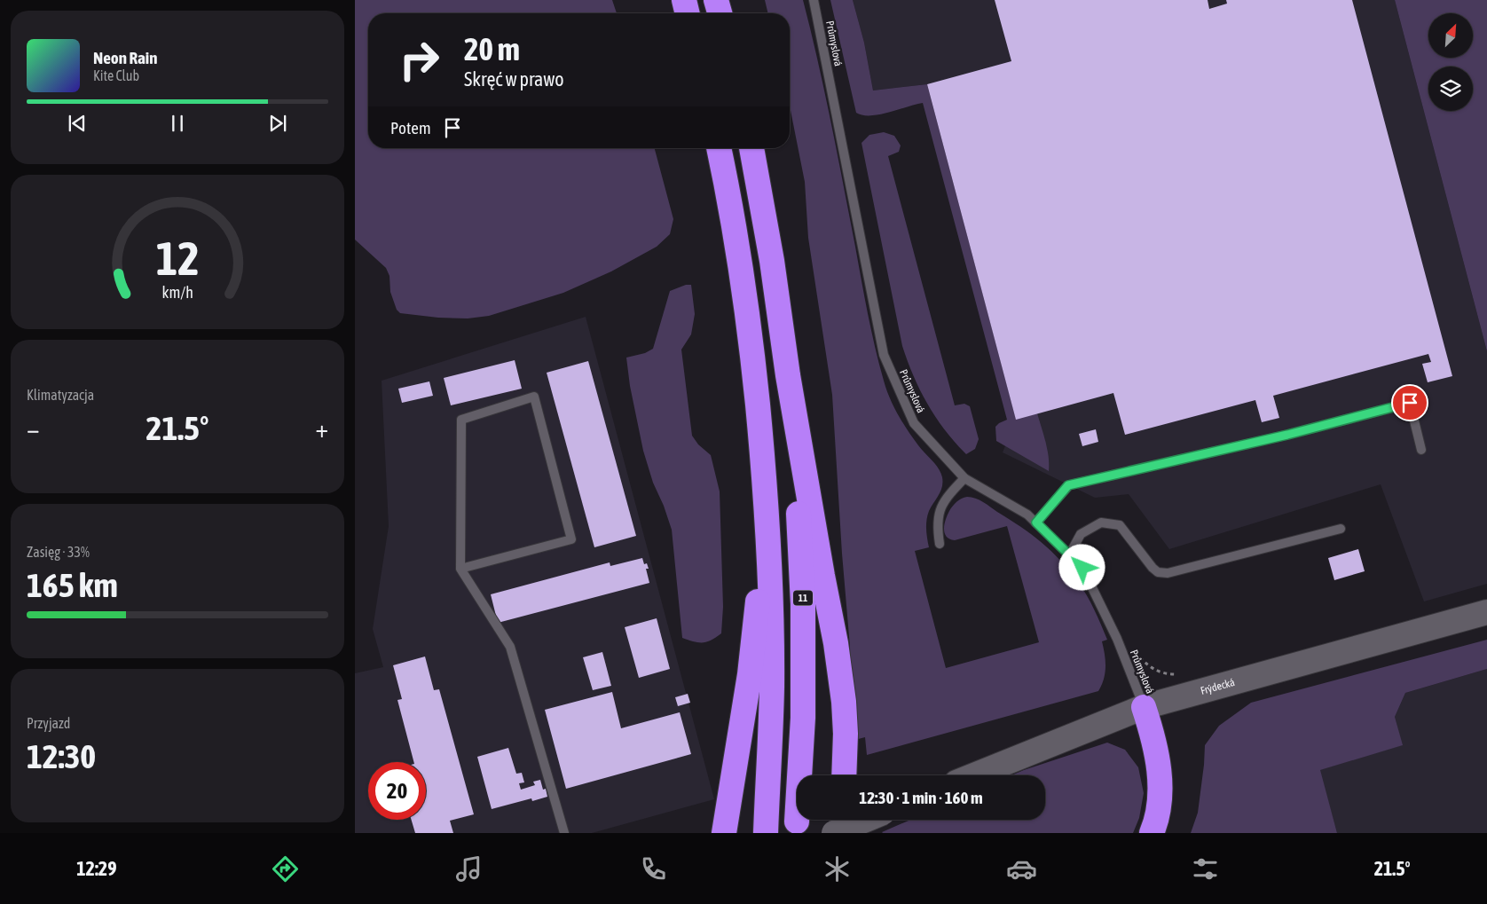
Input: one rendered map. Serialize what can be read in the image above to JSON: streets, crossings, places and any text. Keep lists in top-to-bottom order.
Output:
{
  "streets": {
    "highway": ["11"],
    "main road": ["Frýdecká"],
    "lane": ["Průmyslová"]
  },
  "crossings": [
    ["Průmyslová", "Frýdecká"]
  ],
  "north": "top right",
  "page": {
    "turn": ["20 m", "Skręć w prawo"],
    "song": ["Neon Rain", "Kite Club"],
    "then": "Potem",
    "tile": [
      "Klimatyzacja",
      ["Zasięg · 33%", "165 km"],
      ["Przyjazd", "12:30"]
    ],
    "heat": ["−", "21.5°", "+"],
    "limit": "20",
    "trip": "12:30 · 1 min · 160 m",
    "tabs": ["12:29", "21.5°"],
    "gauge": ["12", "km/h"]
  }
}
